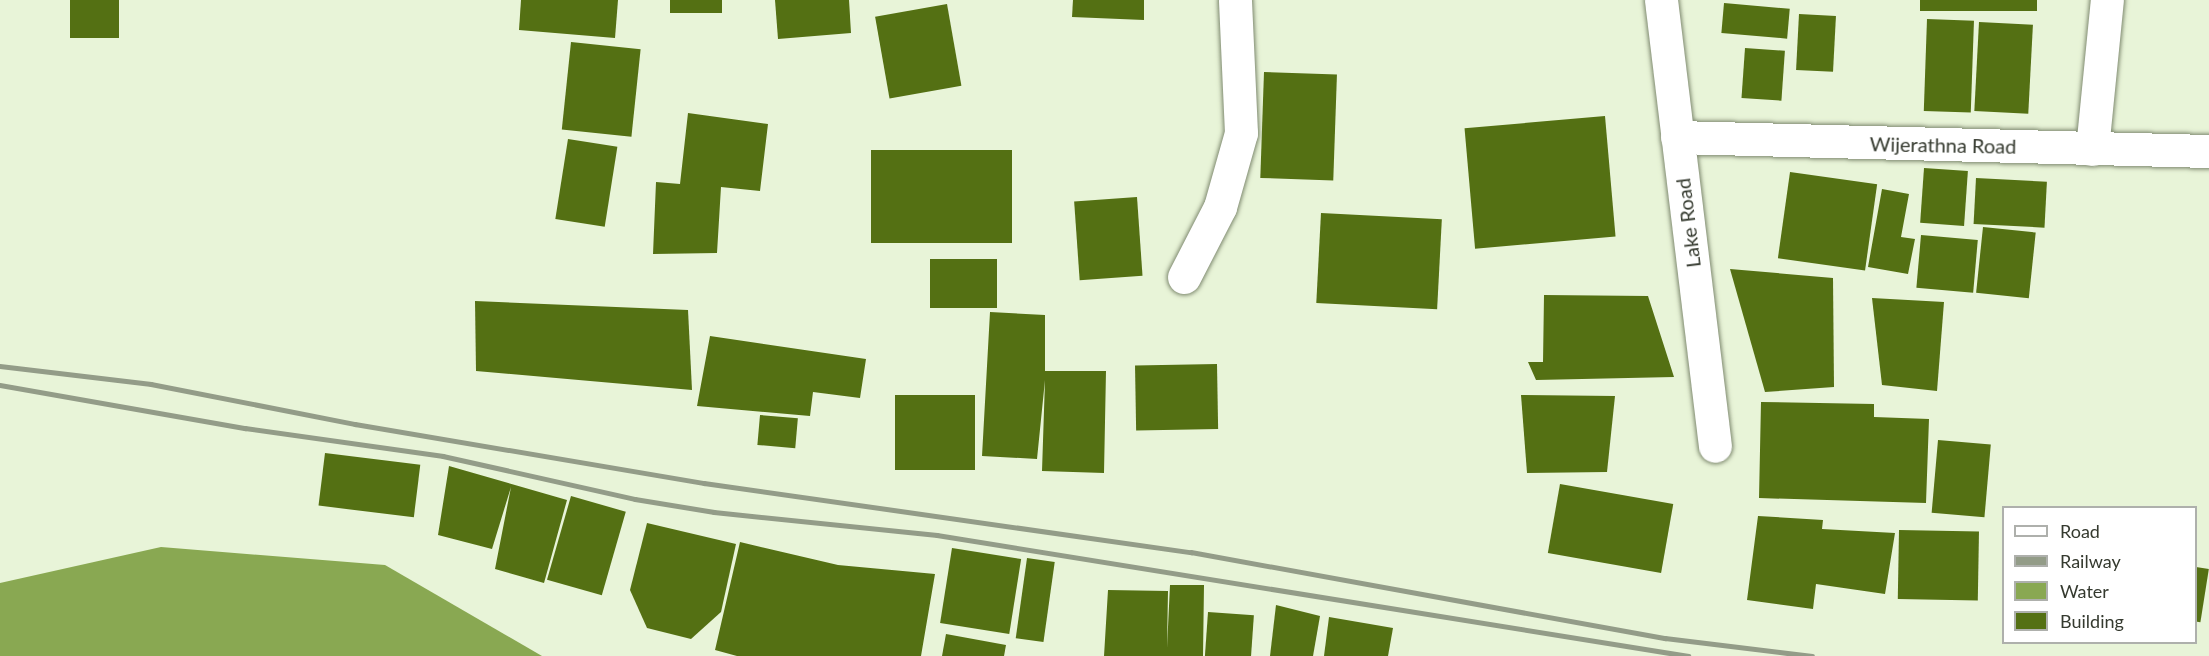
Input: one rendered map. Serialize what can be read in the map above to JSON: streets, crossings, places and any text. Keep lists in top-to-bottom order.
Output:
{
  "streets": {
    "street": ["Wijerathna Road", "Lake Road"]
  },
  "crossings": [
    ["Wijerathna Road", "Lake Road"]
  ],
  "legend": [
    "Road",
    "Railway",
    "Water",
    "Building"
  ]
}
